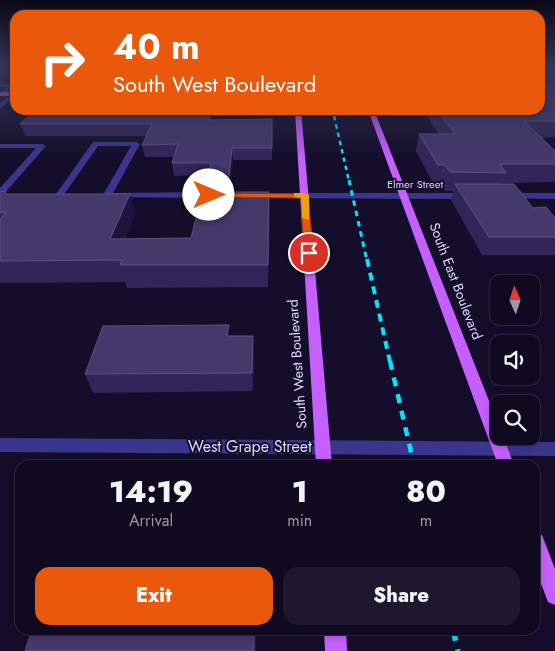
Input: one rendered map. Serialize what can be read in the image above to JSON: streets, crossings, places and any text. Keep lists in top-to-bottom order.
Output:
{
  "streets": {
    "main road": ["South East Boulevard", "South West Boulevard"],
    "street": ["Elmer Street", "West Grape Street"]
  },
  "crossings": [
    ["Elmer Street", "South East Boulevard"],
    ["Elmer Street", "South West Boulevard"],
    ["South East Boulevard", "West Grape Street"],
    ["South West Boulevard", "West Grape Street"]
  ],
  "north": "top",
  "page": {
    "turn": ["40 m", "South West Boulevard"],
    "eta": [
      "14:19",
      "Arrival",
      "1",
      "min",
      "80",
      "m"
    ],
    "buttons": ["Exit", "Share"]
  }
}
